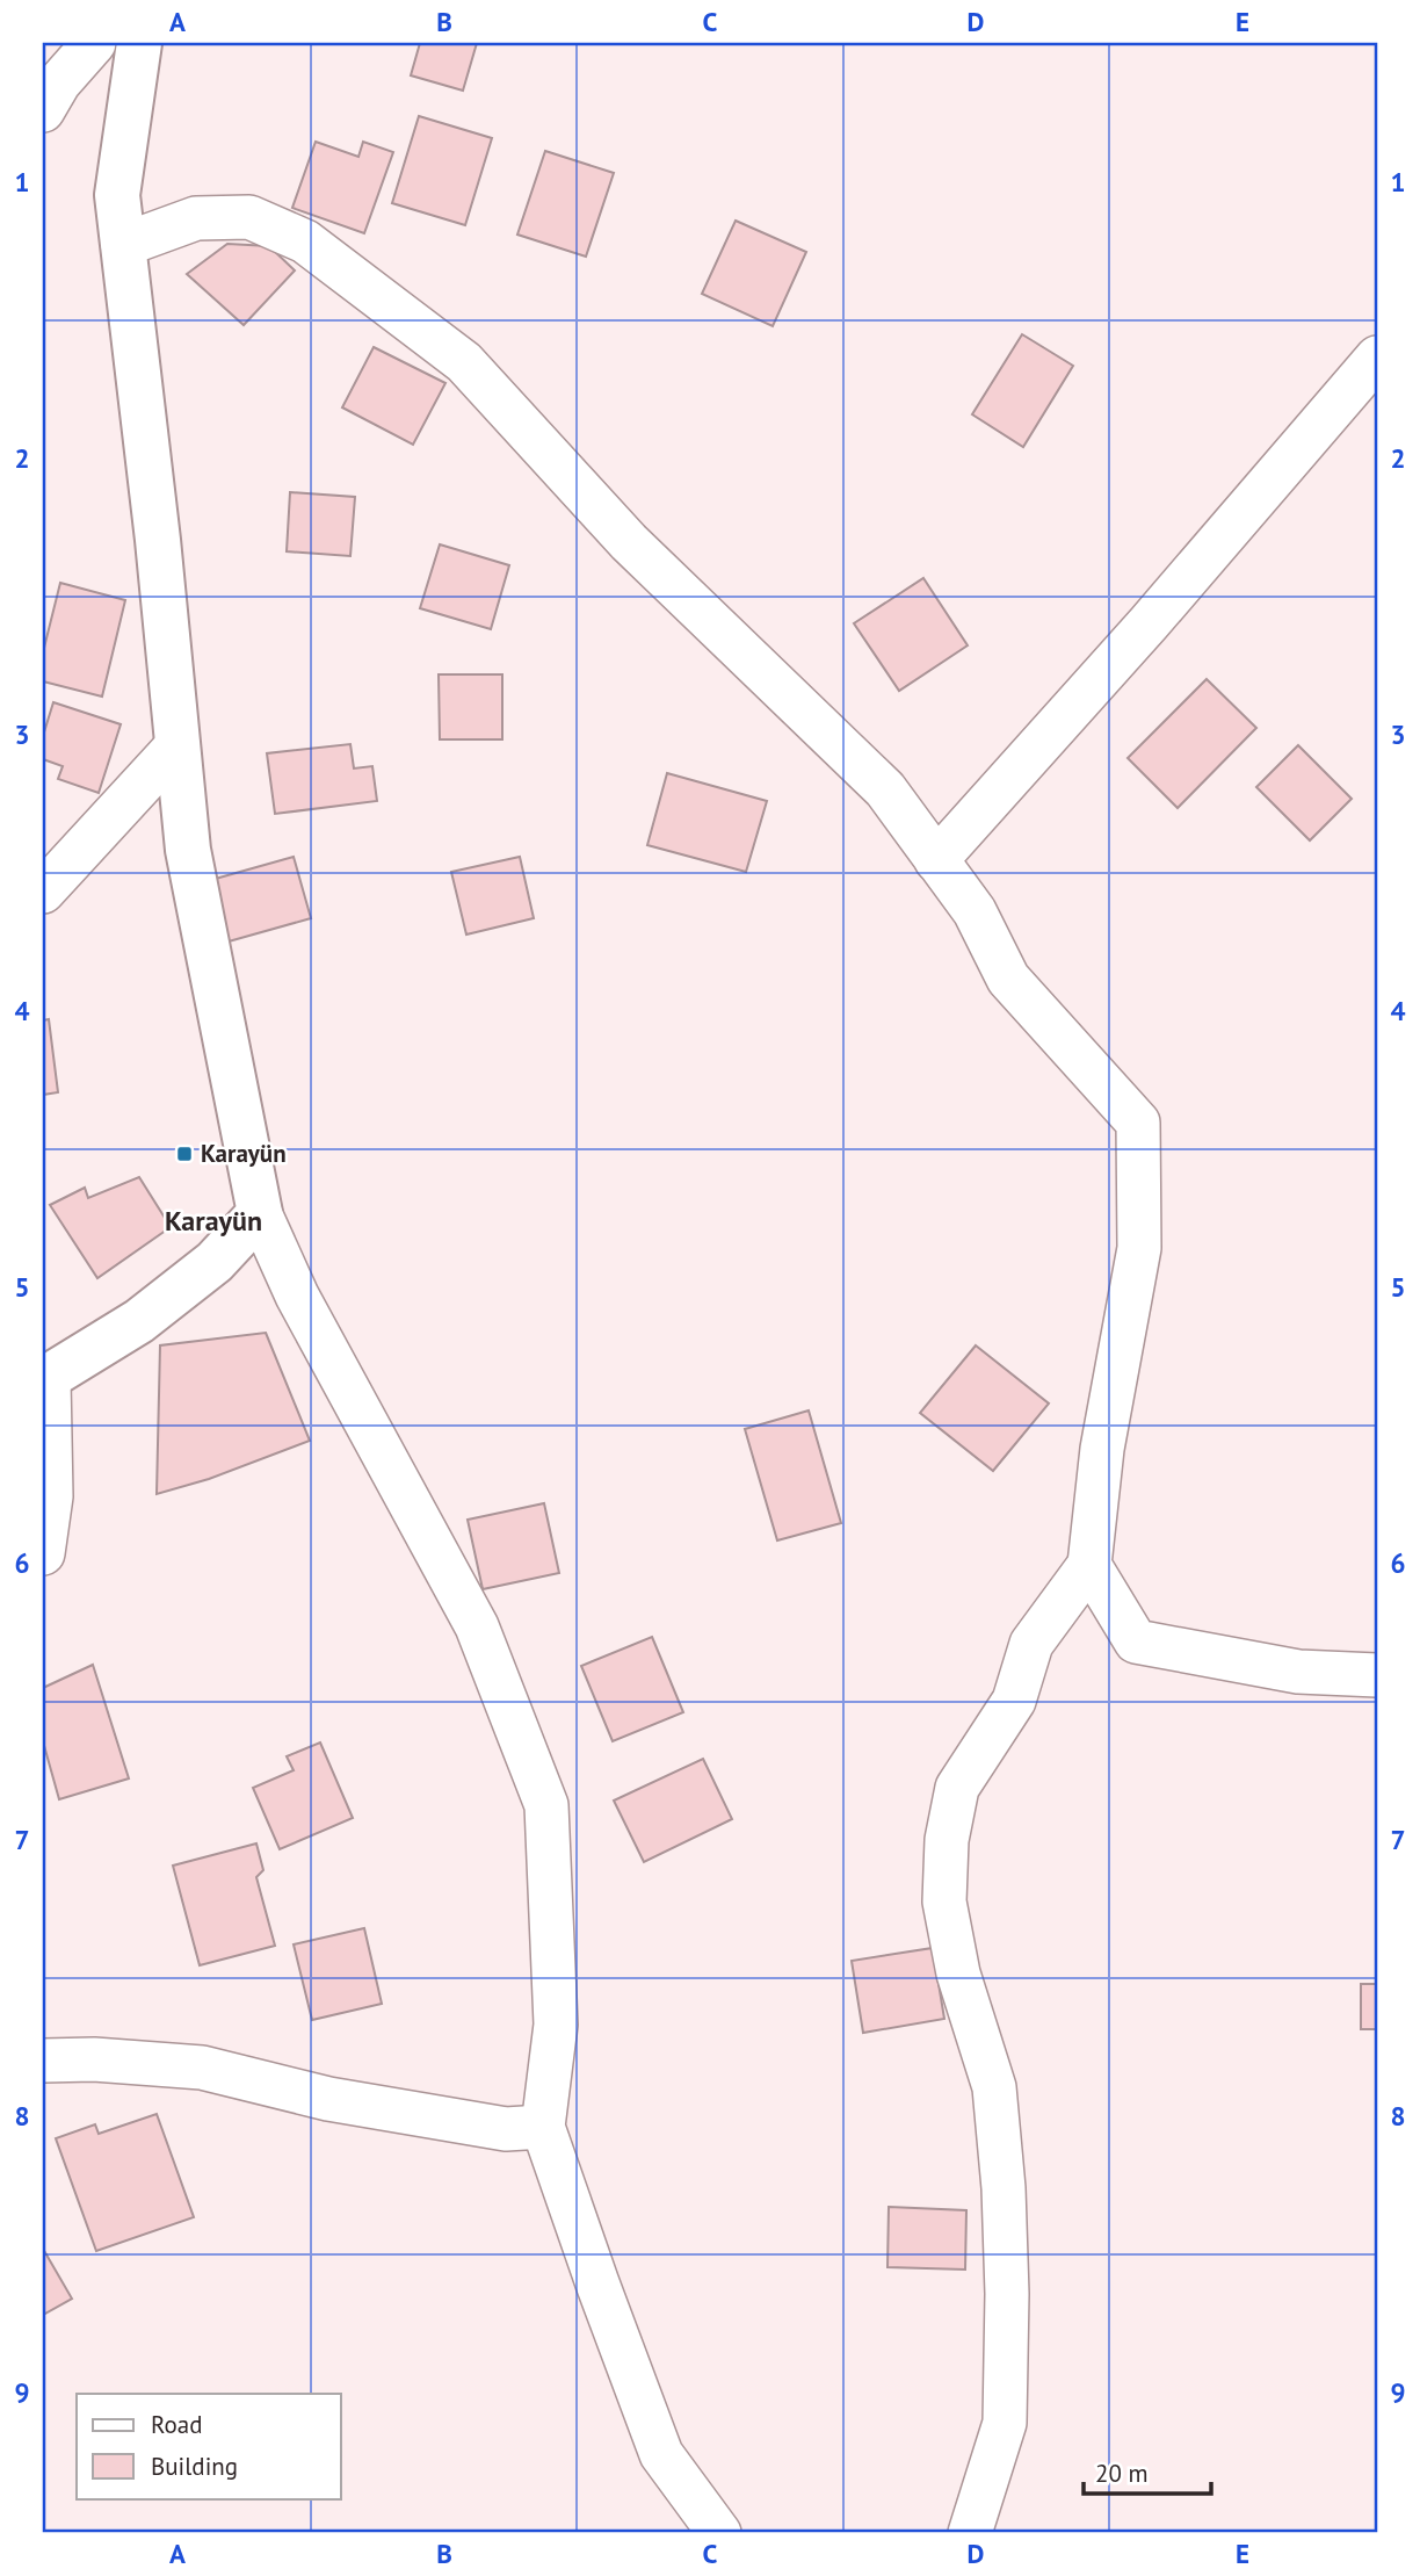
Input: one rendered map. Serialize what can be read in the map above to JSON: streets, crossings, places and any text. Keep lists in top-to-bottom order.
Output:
{
  "districts": ["Karayün"],
  "places": {
    "transit": ["Karayün"]
  },
  "legend": ["Road", "Building"],
  "scale_bar": "20 m",
  "grid": {
    "columns": [
      "A",
      "B",
      "C",
      "D",
      "E"
    ],
    "rows": [
      "1",
      "2",
      "3",
      "4",
      "5",
      "6",
      "7",
      "8",
      "9"
    ]
  }
}
